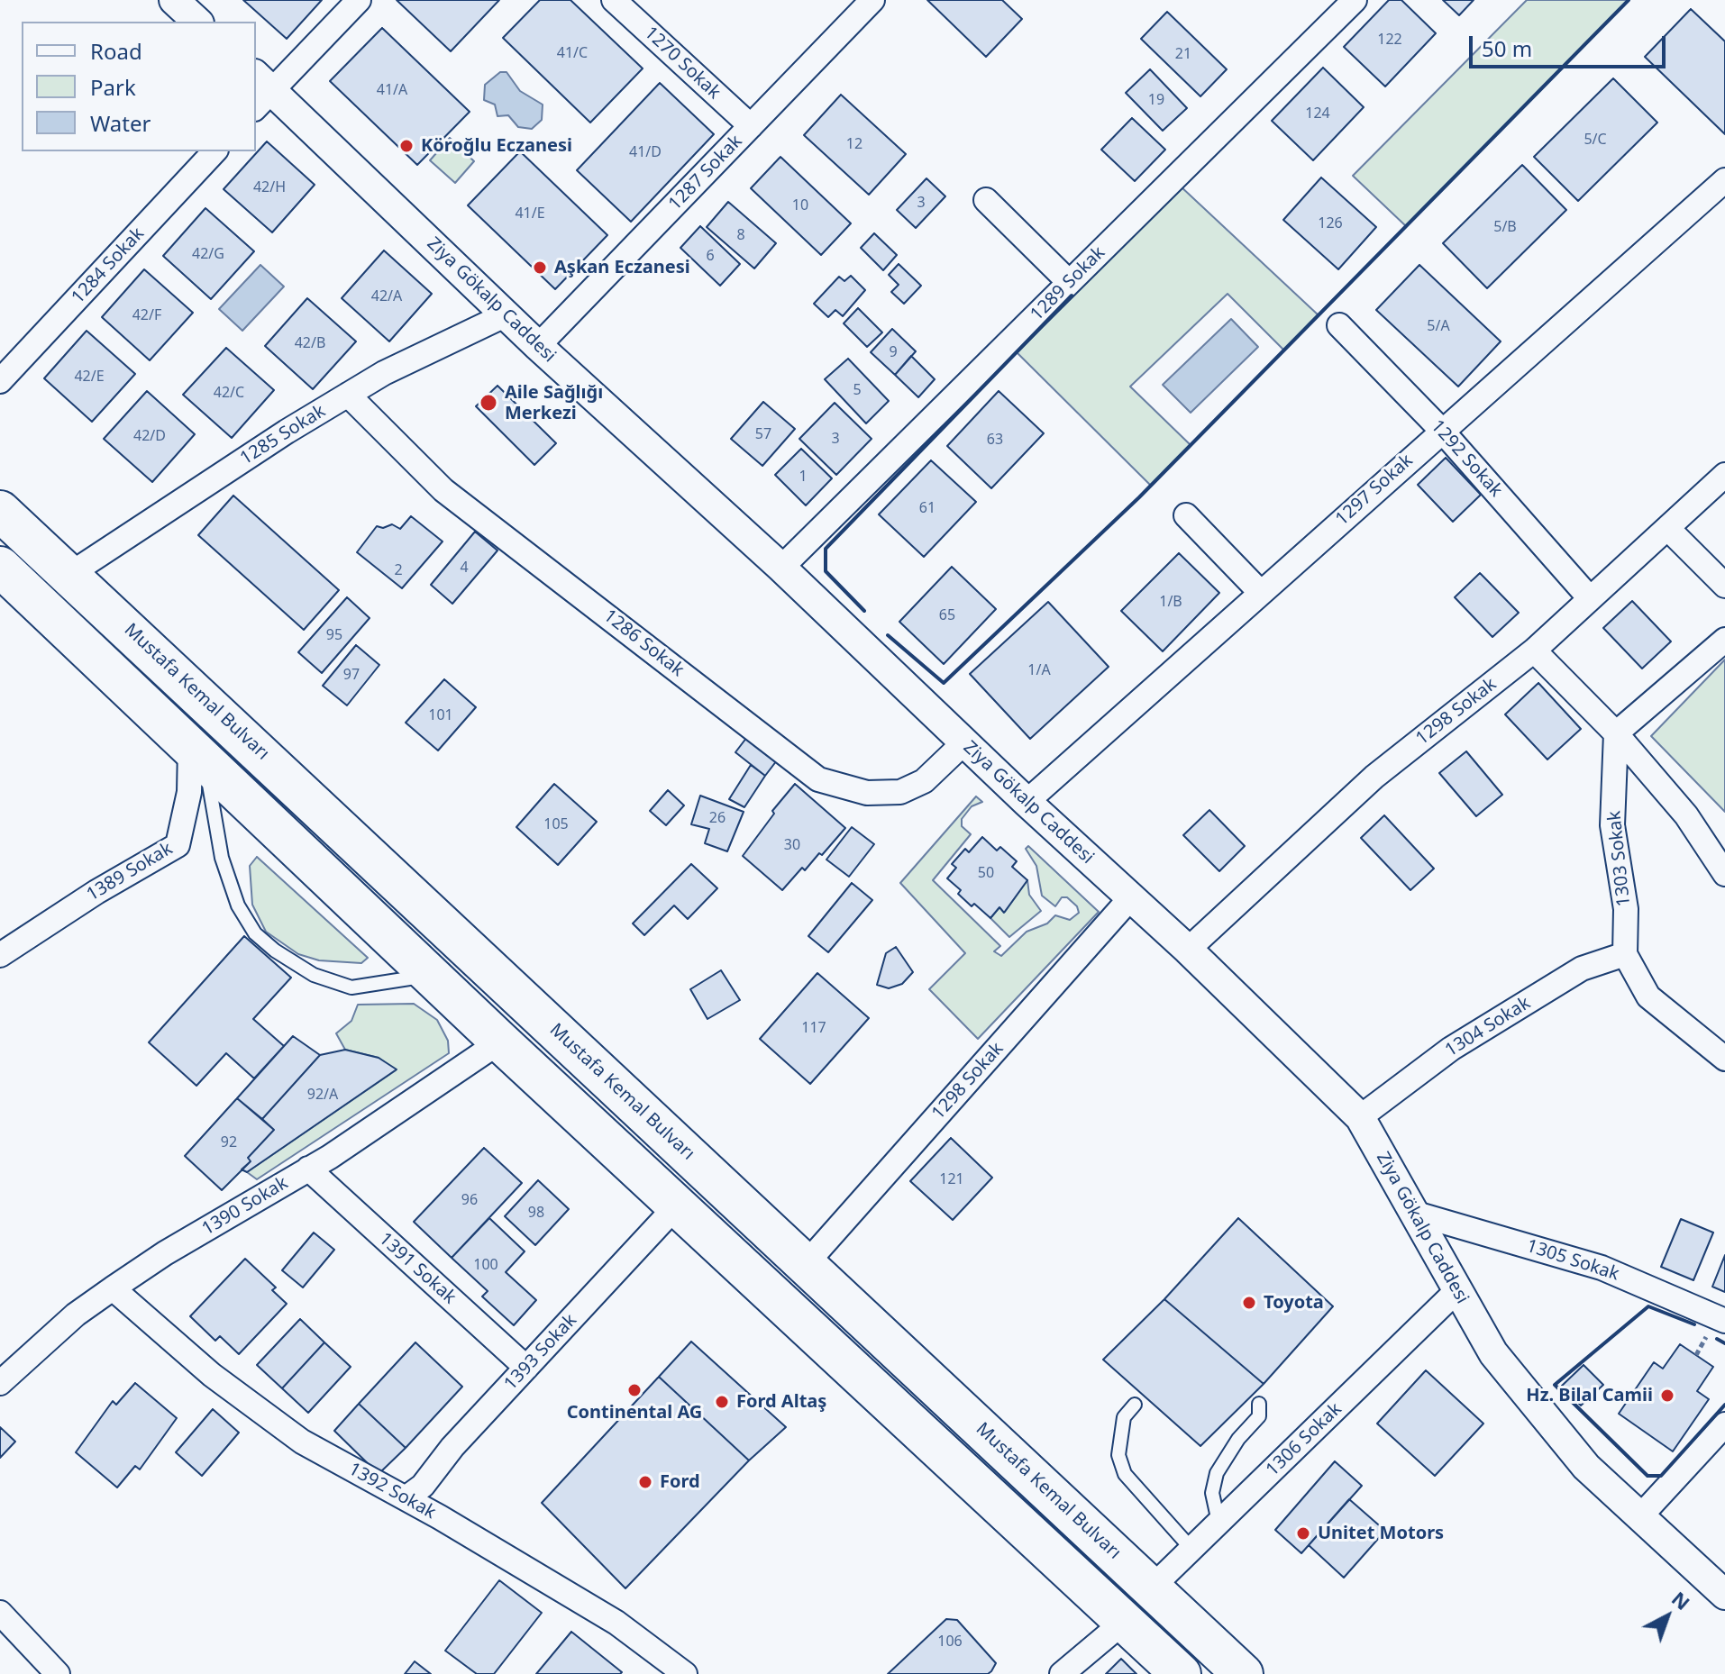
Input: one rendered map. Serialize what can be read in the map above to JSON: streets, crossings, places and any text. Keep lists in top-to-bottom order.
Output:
{
  "streets": {
    "highway": ["Mustafa Kemal Bulvarı"],
    "street": [
      "1270 Sokak",
      "1287 Sokak",
      "1284 Sokak",
      "1289 Sokak",
      "Ziya Gökalp Caddesi",
      "1285 Sokak",
      "1292 Sokak",
      "1297 Sokak",
      "1286 Sokak",
      "1298 Sokak",
      "1303 Sokak",
      "1389 Sokak",
      "1304 Sokak",
      "1390 Sokak",
      "1305 Sokak",
      "1391 Sokak",
      "1393 Sokak",
      "1306 Sokak",
      "1392 Sokak"
    ]
  },
  "crossings": [
    ["1270 Sokak", "1287 Sokak"],
    ["1287 Sokak", "Ziya Gökalp Caddesi"],
    ["1289 Sokak", "Ziya Gökalp Caddesi"],
    ["Ziya Gökalp Caddesi", "1285 Sokak"],
    ["Ziya Gökalp Caddesi", "1297 Sokak"],
    ["Ziya Gökalp Caddesi", "1286 Sokak"],
    ["Ziya Gökalp Caddesi", "1298 Sokak"],
    ["Ziya Gökalp Caddesi", "1304 Sokak"],
    ["Ziya Gökalp Caddesi", "1305 Sokak"],
    ["Ziya Gökalp Caddesi", "1306 Sokak"],
    ["1285 Sokak", "1286 Sokak"],
    ["1285 Sokak", "Mustafa Kemal Bulvarı"],
    ["1292 Sokak", "1297 Sokak"],
    ["1292 Sokak", "1298 Sokak"],
    ["Mustafa Kemal Bulvarı", "1298 Sokak"],
    ["Mustafa Kemal Bulvarı", "1306 Sokak"],
    ["1303 Sokak", "1304 Sokak"],
    ["1390 Sokak", "1391 Sokak"],
    ["1390 Sokak", "1392 Sokak"],
    ["1391 Sokak", "1393 Sokak"],
    ["1393 Sokak", "1392 Sokak"]
  ],
  "places": [
    "Köroğlu Eczanesi",
    "Aşkan Eczanesi",
    "Aile Sağlığı Merkezi",
    "Toyota",
    "Continental AG",
    "Hz. Bilal Camii",
    "Ford Altaş",
    "Ford",
    "Unitet Motors"
  ],
  "house_numbers": [
    "122",
    "41/C",
    "21",
    "41/A",
    "19",
    "124",
    "5/C",
    "12",
    "41/D",
    "42/H",
    "3",
    "10",
    "41/E",
    "126",
    "5/B",
    "8",
    "42/G",
    "6",
    "42/A",
    "42/F",
    "5/A",
    "42/B",
    "9",
    "42/E",
    "5",
    "42/C",
    "57",
    "42/D",
    "3",
    "63",
    "1",
    "61",
    "4",
    "2",
    "1/B",
    "65",
    "95",
    "1/A",
    "97",
    "101",
    "26",
    "105",
    "30",
    "50",
    "117",
    "92/A",
    "92",
    "121",
    "96",
    "98",
    "100",
    "106"
  ],
  "legend": ["Road", "Park", "Water"],
  "scale_bar": "50 m",
  "north": "top right"
}
